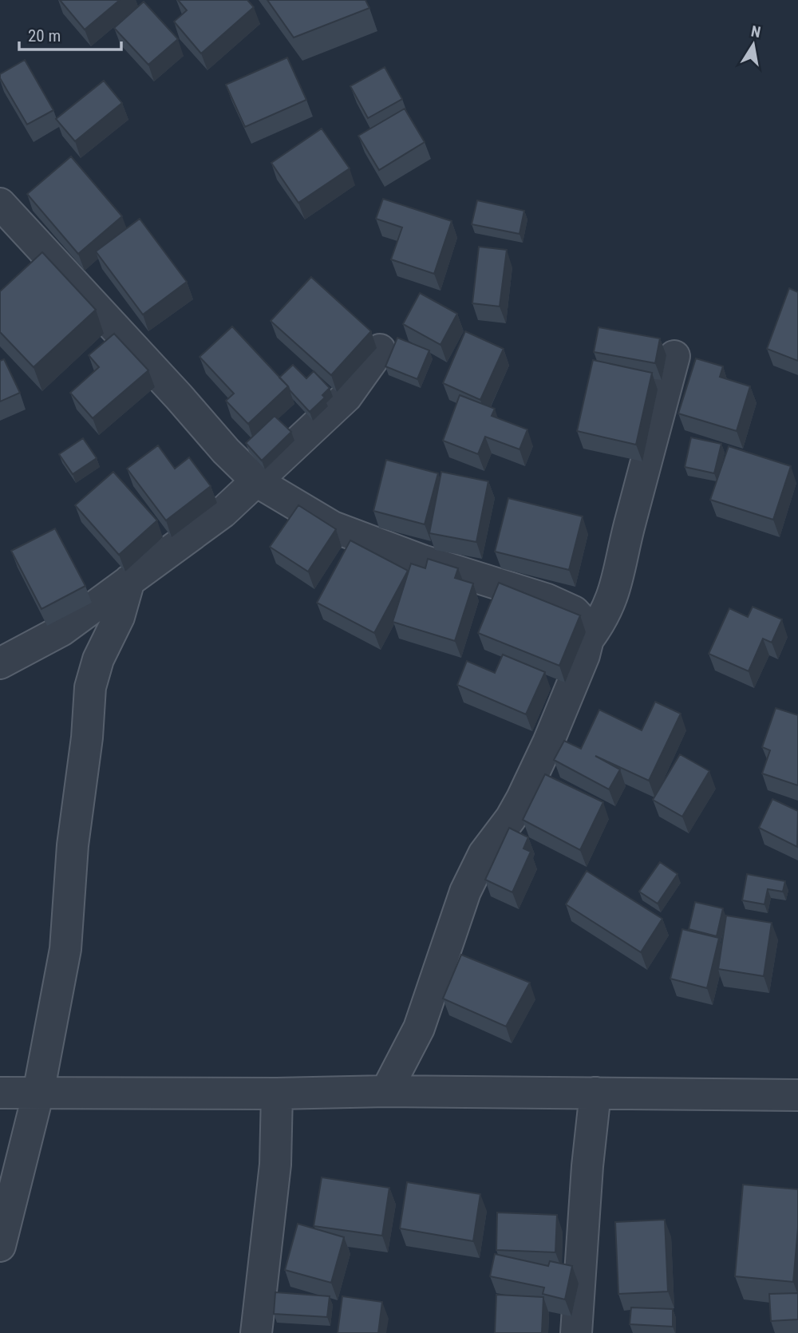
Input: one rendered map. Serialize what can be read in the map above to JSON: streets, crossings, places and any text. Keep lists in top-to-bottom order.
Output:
{
  "scale_bar": "20 m",
  "north": "top"
}
